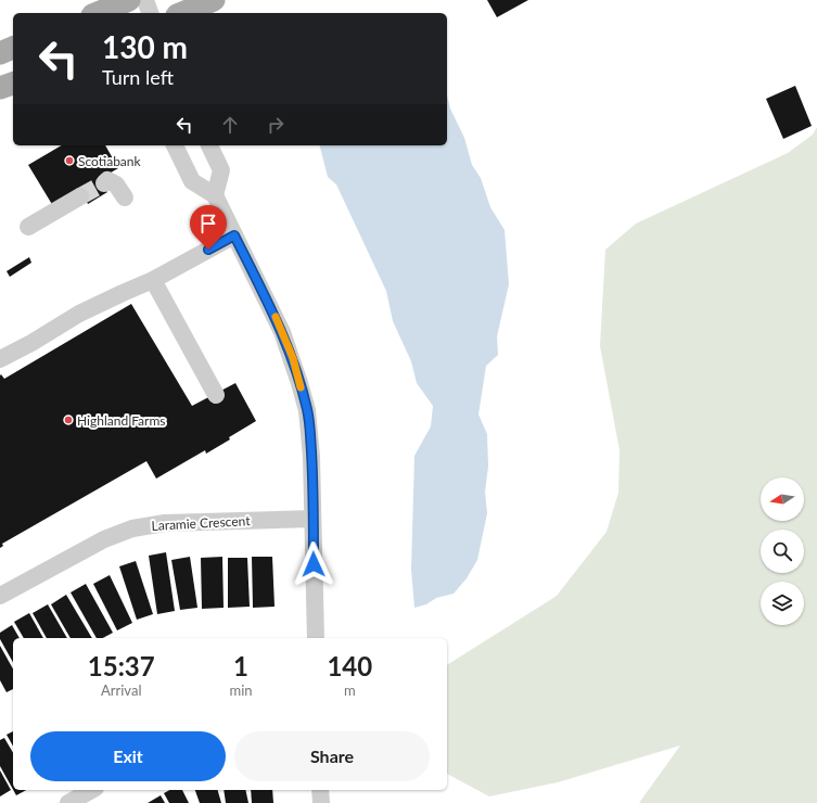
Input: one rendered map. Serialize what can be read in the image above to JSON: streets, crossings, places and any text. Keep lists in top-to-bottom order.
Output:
{
  "streets": {
    "street": ["Laramie Crescent"]
  },
  "places": ["Scotiabank", "Highland Farms"],
  "north": "left",
  "page": {
    "turn": ["130 m", "Turn left"],
    "eta": [
      "15:37",
      "Arrival",
      "1",
      "min",
      "140",
      "m"
    ],
    "buttons": ["Exit", "Share"]
  }
}
